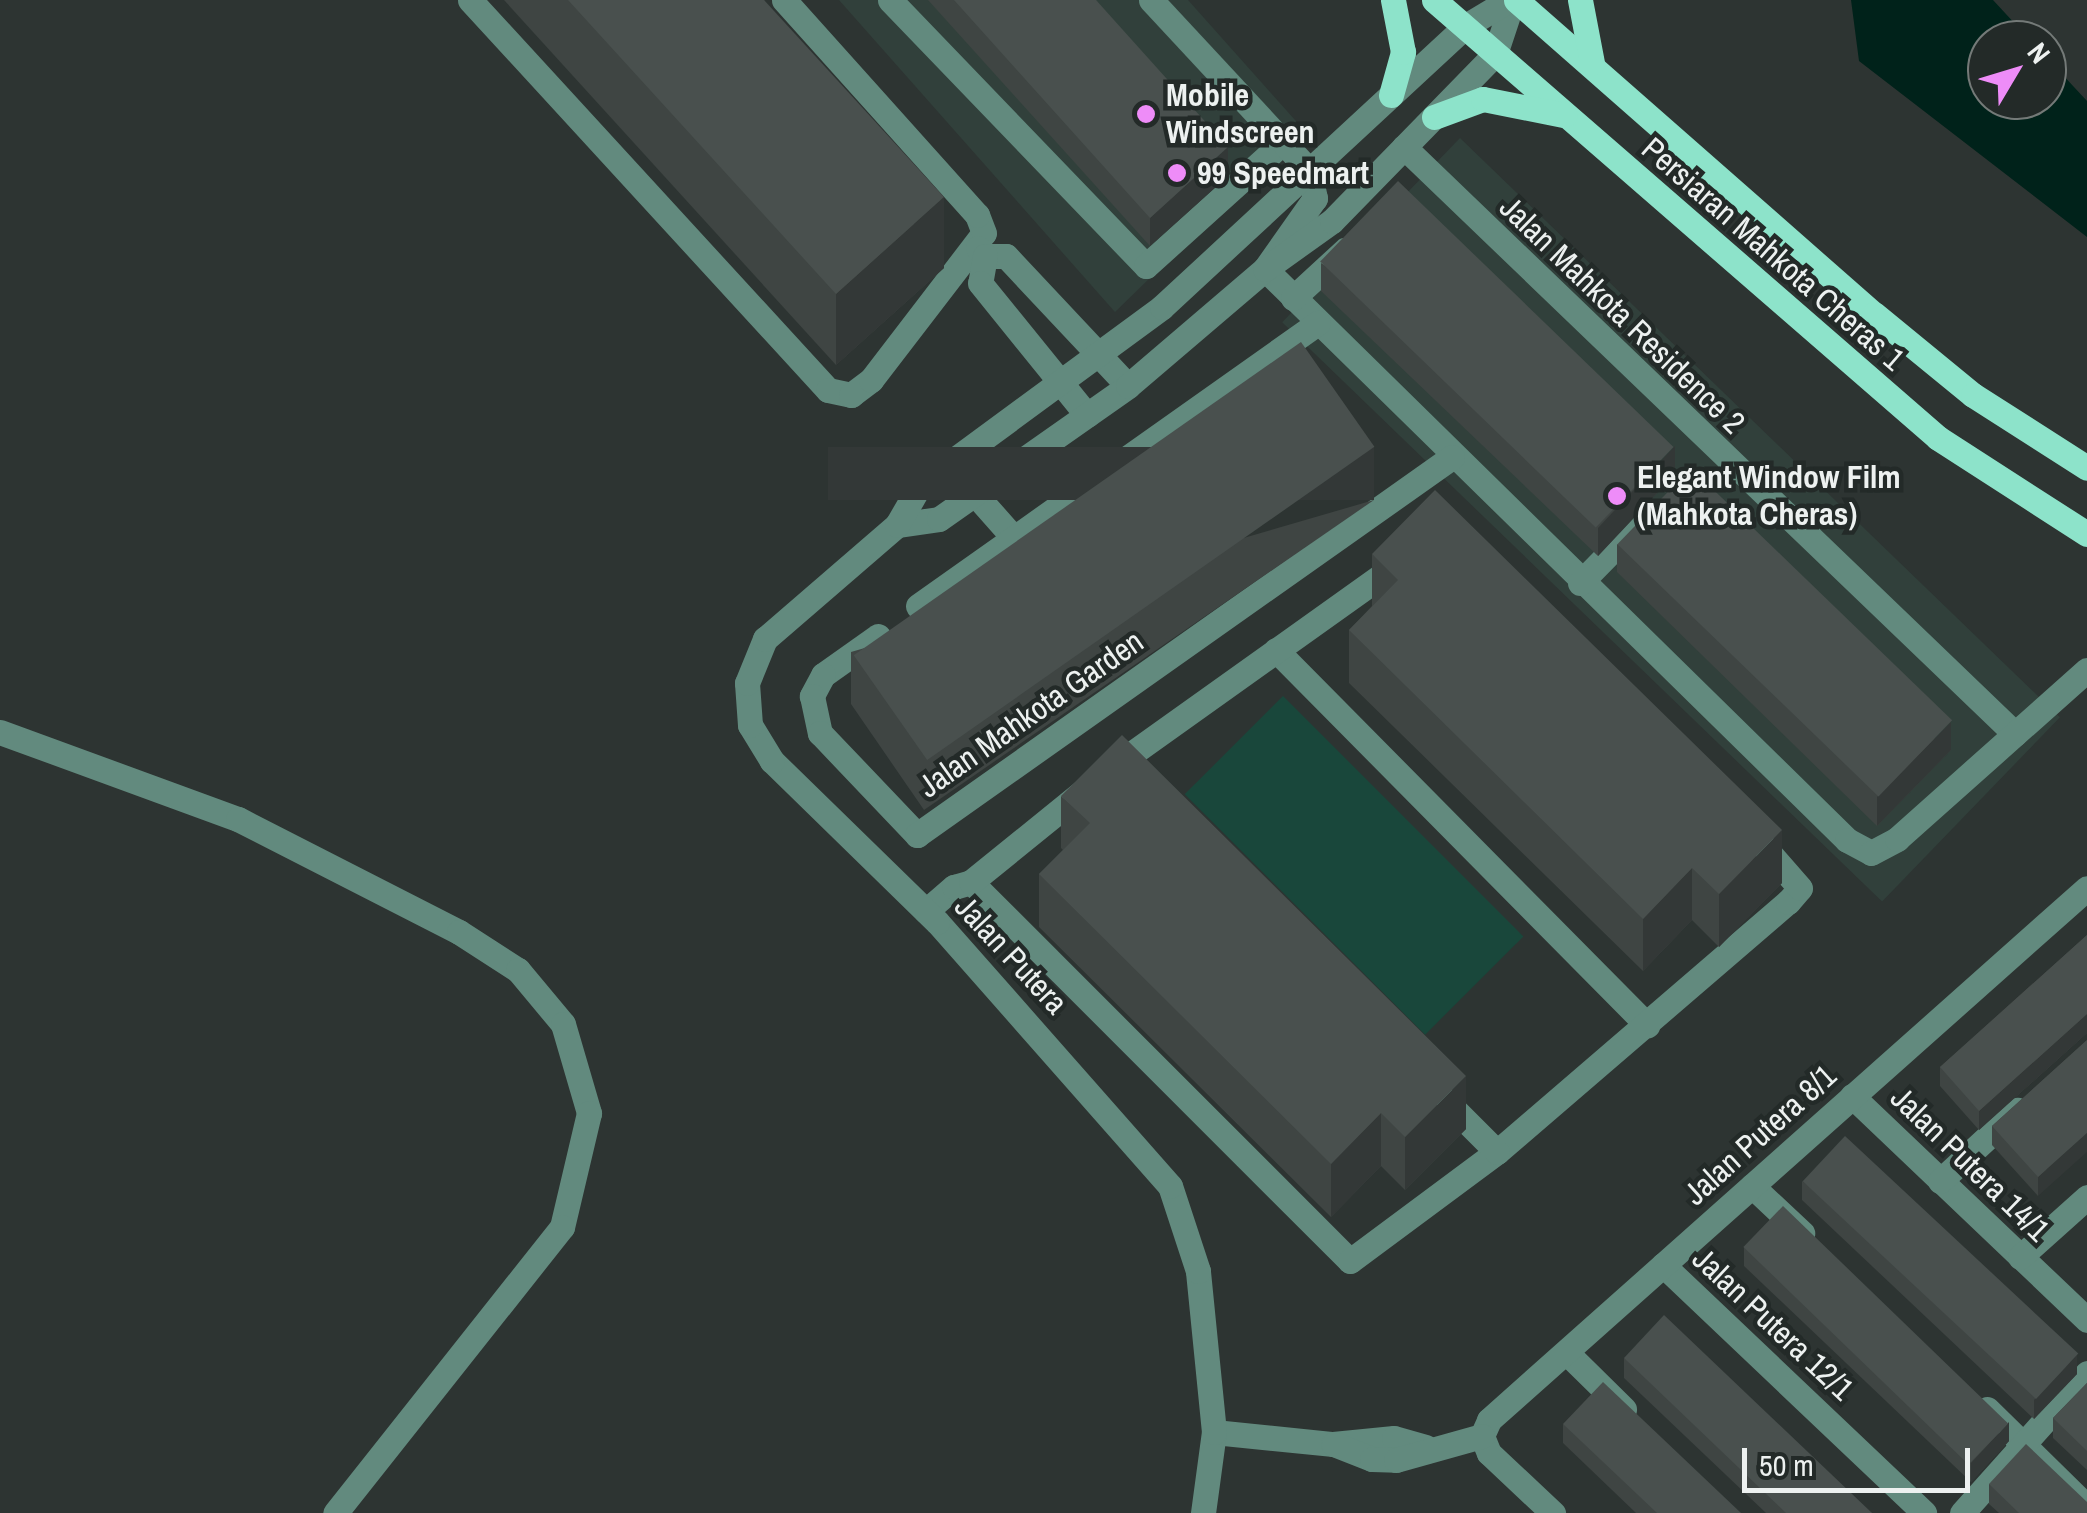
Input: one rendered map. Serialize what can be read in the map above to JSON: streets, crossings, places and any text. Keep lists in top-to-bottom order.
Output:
{
  "streets": {
    "main road": ["Persiaran Mahkota Cheras 1"],
    "street": [
      "Jalan Mahkota Residence 2",
      "Jalan Mahkota Garden",
      "Jalan Putera",
      "Jalan Putera 8/1",
      "Jalan Putera 14/1",
      "Jalan Putera 12/1"
    ]
  },
  "crossings": [
    ["Persiaran Mahkota Cheras 1", "Jalan Putera"],
    ["Jalan Mahkota Residence 2", "Jalan Putera"],
    ["Jalan Putera 8/1", "Jalan Putera 14/1"],
    ["Jalan Putera 8/1", "Jalan Putera 12/1"]
  ],
  "places": ["Mobile Windscreen", "99 Speedmart", "Elegant Window Film (Mahkota Cheras)"],
  "scale_bar": "50 m",
  "north": "top right"
}
